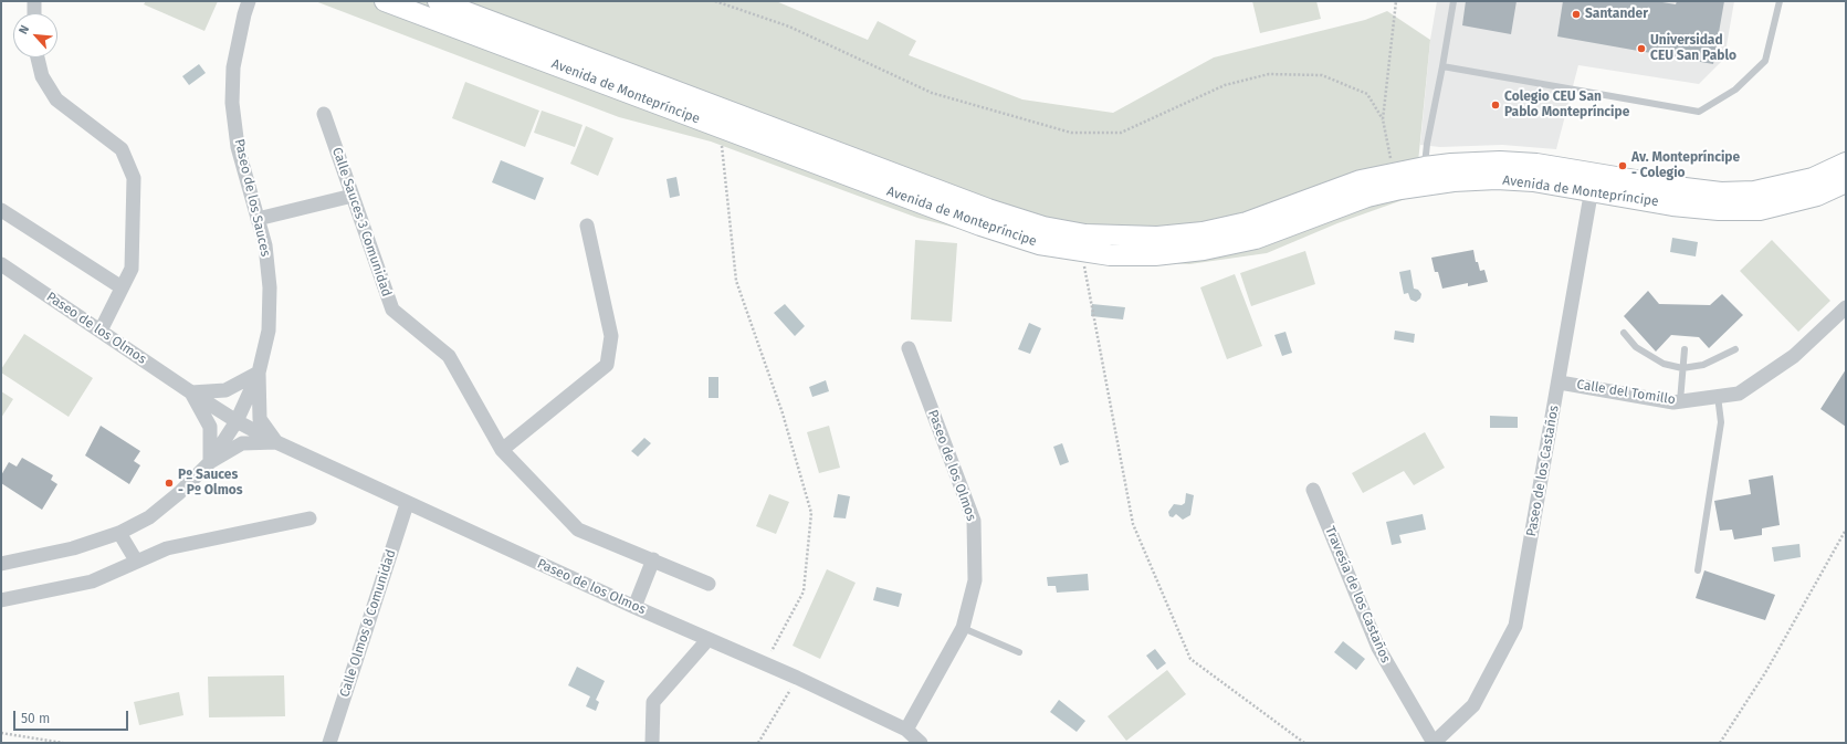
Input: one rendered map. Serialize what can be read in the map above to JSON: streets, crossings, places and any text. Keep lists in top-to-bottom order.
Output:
{
  "streets": {
    "street": [
      "Avenida de Montepríncipe",
      "Paseo de los Sauces",
      "Calle Sauces 3 Comunidad",
      "Paseo de los Olmos",
      "Calle del Tomillo",
      "Paseo de los Castaños",
      "Travesía de los Castaños",
      "Calle Olmos 8 Comunidad"
    ]
  },
  "crossings": [
    ["Avenida de Montepríncipe", "Paseo de los Castaños"],
    ["Paseo de los Sauces", "Paseo de los Olmos"],
    ["Paseo de los Olmos", "Calle Olmos 8 Comunidad"],
    ["Calle del Tomillo", "Paseo de los Castaños"],
    ["Paseo de los Castaños", "Travesía de los Castaños"]
  ],
  "places": [
    "Santander",
    "Universidad CEU San Pablo",
    "Colegio CEU San Pablo Montepríncipe",
    "Av. Montepríncipe - Colegio",
    "Pº Sauces - Pº Olmos"
  ],
  "scale_bar": "50 m",
  "north": "top left"
}
